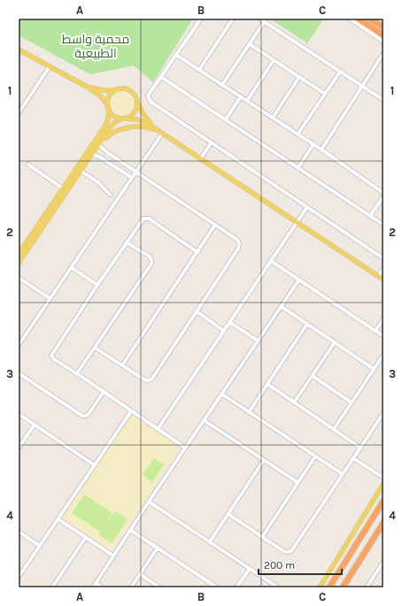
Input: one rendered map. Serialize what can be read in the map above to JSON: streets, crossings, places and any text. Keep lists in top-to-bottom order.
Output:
{
  "parks": ["محمية واسط الطبيعية"],
  "scale_bar": "200 m",
  "grid": {
    "columns": ["A", "B", "C"],
    "rows": [
      "1",
      "2",
      "3",
      "4"
    ]
  }
}
